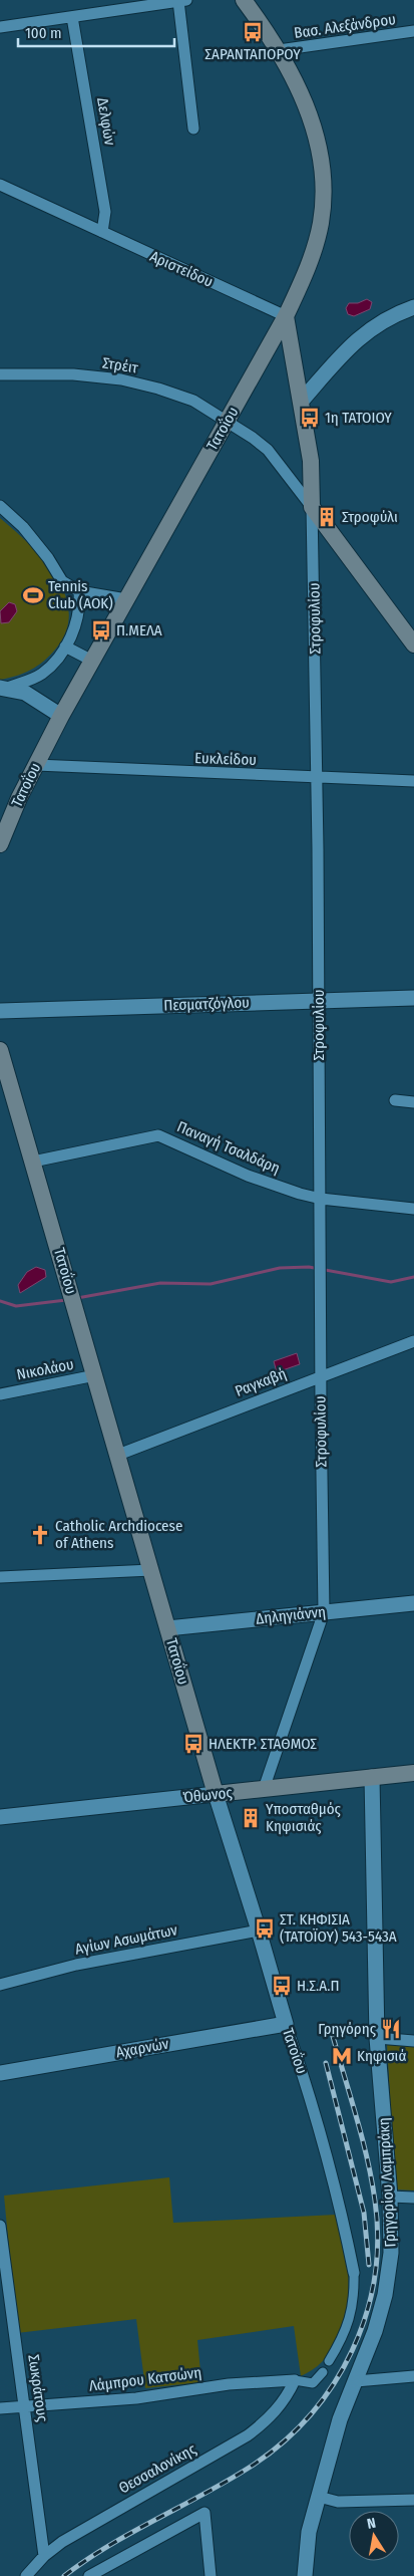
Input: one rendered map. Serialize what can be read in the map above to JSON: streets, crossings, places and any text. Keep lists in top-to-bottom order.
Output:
{
  "streets": {
    "main road": ["Τατοΐου", "Στροφυλίου", "Όθωνος"],
    "street": [
      "Βασ. Αλεξάνδρου",
      "Δελφών",
      "Αριστείδου",
      "Στρέιτ",
      "Ευκλείδου",
      "Πεσματζόγλου",
      "Παναγή Τσαλδάρη",
      "Νικολάου",
      "Ραγκαβή",
      "Δηληγιάννη",
      "Αγίων Ασωμάτων",
      "Αχαρνών",
      "Γρηγορίου Λαμπράκη",
      "Λάμπρου Κατσώνη",
      "Σωκράτους",
      "Θεσσαλονίκης"
    ]
  },
  "crossings": [
    ["Βασ. Αλεξάνδρου", "Τατοΐου"],
    ["Δελφών", "Αριστείδου"],
    ["Αριστείδου", "Τατοΐου"],
    ["Στρέιτ", "Τατοΐου"],
    ["Στρέιτ", "Στροφυλίου"],
    ["Τατοΐου", "Ευκλείδου"],
    ["Τατοΐου", "Παναγή Τσαλδάρη"],
    ["Τατοΐου", "Νικολάου"],
    ["Τατοΐου", "Ραγκαβή"],
    ["Τατοΐου", "Δηληγιάννη"],
    ["Τατοΐου", "Όθωνος"],
    ["Τατοΐου", "Αγίων Ασωμάτων"],
    ["Τατοΐου", "Αχαρνών"],
    ["Στροφυλίου", "Ευκλείδου"],
    ["Στροφυλίου", "Πεσματζόγλου"],
    ["Στροφυλίου", "Παναγή Τσαλδάρη"],
    ["Στροφυλίου", "Ραγκαβή"],
    ["Στροφυλίου", "Δηληγιάννη"],
    ["Στροφυλίου", "Όθωνος"],
    ["Όθωνος", "Γρηγορίου Λαμπράκη"],
    ["Λάμπρου Κατσώνη", "Σωκράτους"],
    ["Λάμπρου Κατσώνη", "Θεσσαλονίκης"],
    ["Σωκράτους", "Θεσσαλονίκης"]
  ],
  "places": {
    "bus stop": [
      "ΣΑΡΑΝΤΑΠΟΡΟΥ",
      "1η ΤΑΤΟΙΟΥ",
      "Π.ΜΕΛΑ",
      "ΗΛΕΚΤΡ. ΣΤΑΘΜΟΣ",
      "ΣΤ. ΚΗΦΙΣΙΑ (ΤΑΤΟΪΟΥ) 543-543Α",
      "Η.Σ.Α.Π"
    ],
    "building": ["Στροφύλι", "Υποσταθμός Κηφισιάς"],
    "sports": ["Tennis Club (AOK)"],
    "church": ["Catholic Archdiocese of Athens"],
    "restaurant": ["Γρηγόρης"],
    "metro station": ["Κηφισιά"]
  },
  "scale_bar": "100 m",
  "north": "top"
}
